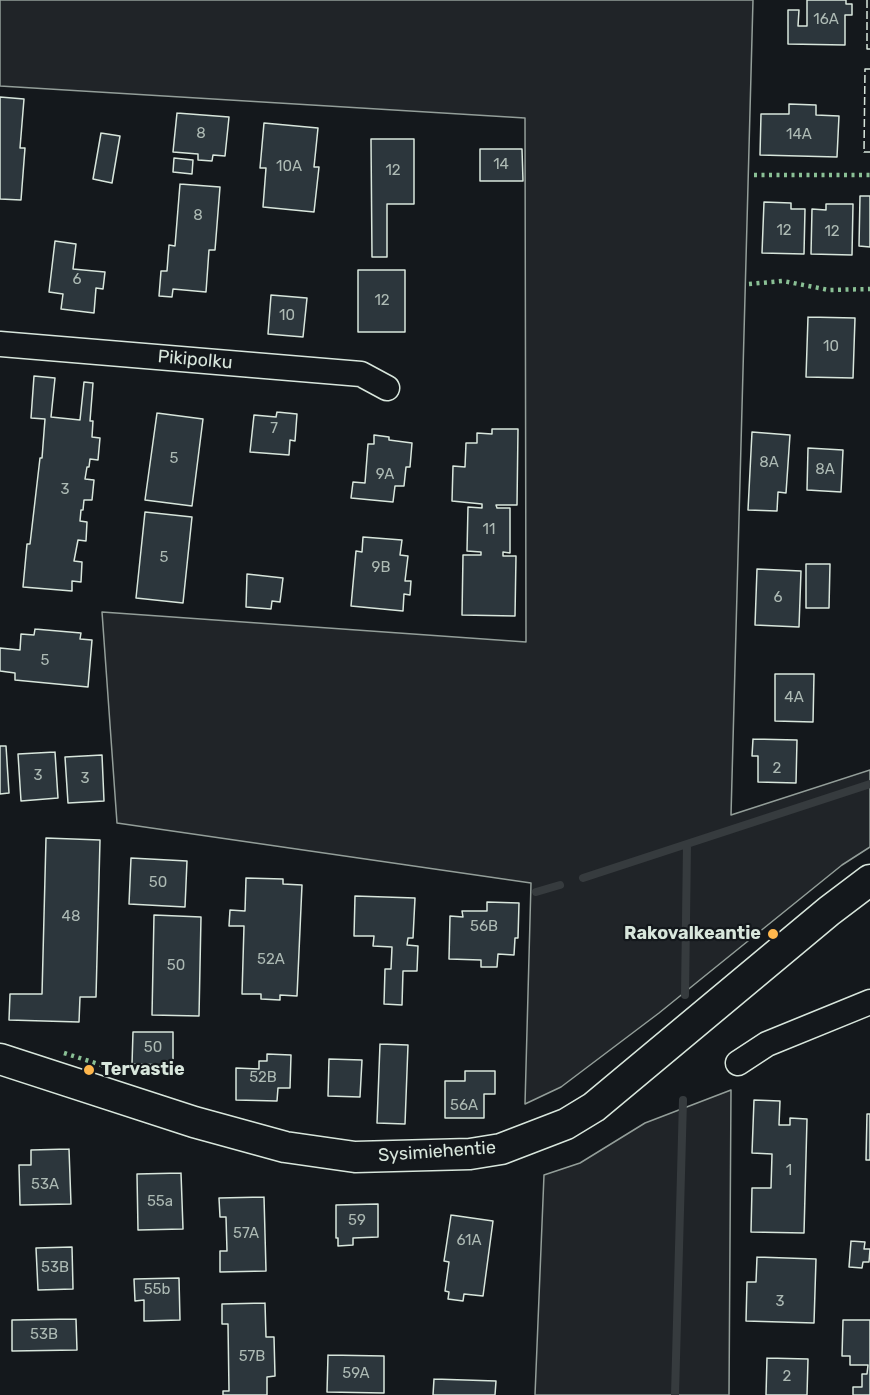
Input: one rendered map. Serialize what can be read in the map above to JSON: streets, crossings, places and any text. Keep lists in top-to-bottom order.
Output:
{
  "streets": {
    "street": ["Pikipolku", "Sysimiehentie"]
  },
  "places": ["Rakovalkeantie", "Tervastie"],
  "house_numbers": [
    "16A",
    "8",
    "14A",
    "14",
    "10A",
    "12",
    "8",
    "12",
    "12",
    "6",
    "12",
    "10",
    "10",
    "7",
    "5",
    "8A",
    "8A",
    "9A",
    "3",
    "11",
    "5",
    "9B",
    "6",
    "5",
    "4A",
    "2",
    "3",
    "3",
    "50",
    "48",
    "56B",
    "52A",
    "50",
    "50",
    "52B",
    "56A",
    "1",
    "53A",
    "55a",
    "59",
    "57A",
    "61A",
    "53B",
    "55b",
    "3",
    "53B",
    "57B",
    "59A",
    "2"
  ]
}
